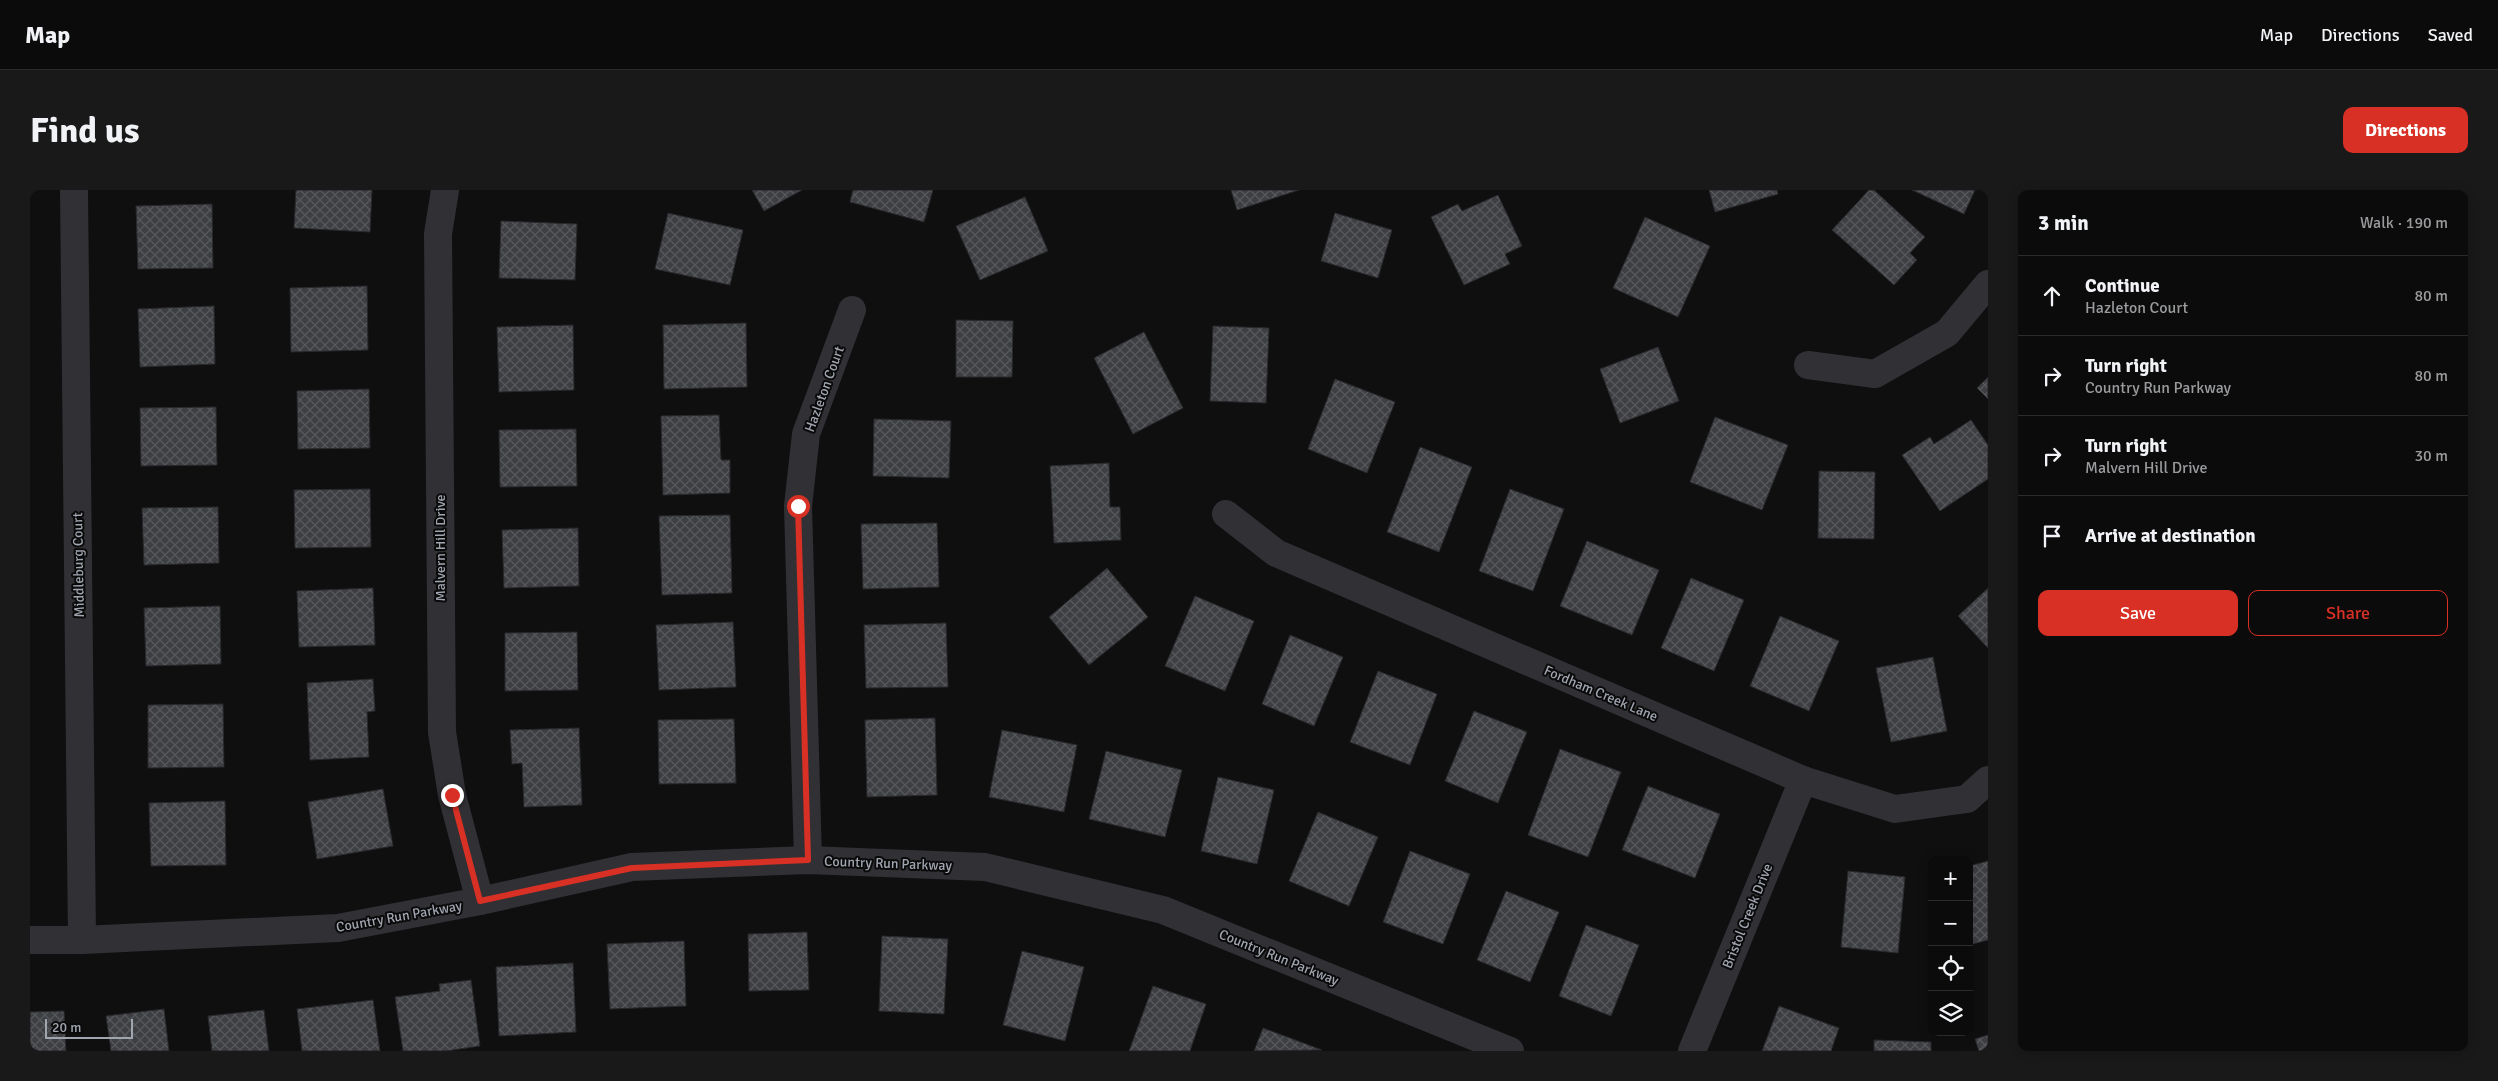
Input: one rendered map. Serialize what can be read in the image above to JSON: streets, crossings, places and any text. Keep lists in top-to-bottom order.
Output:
{
  "streets": {
    "street": [
      "Hazleton Court",
      "Malvern Hill Drive",
      "Middleburg Court",
      "Fordham Creek Lane",
      "Country Run Parkway",
      "Bristol Creek Drive"
    ]
  },
  "crossings": [
    ["Hazleton Court", "Country Run Parkway"],
    ["Malvern Hill Drive", "Country Run Parkway"],
    ["Middleburg Court", "Country Run Parkway"],
    ["Fordham Creek Lane", "Bristol Creek Drive"]
  ],
  "scale_bar": "20 m",
  "page": {
    "header": "Map",
    "nav": ["Map", "Directions", "Saved"],
    "buttons": [
      "Directions",
      ["Save", "Share"]
    ],
    "title": "Find us",
    "heading": ["3 min", "Walk · 190 m"],
    "list": [
      ["Continue", "Hazleton Court", "80 m"],
      ["Turn right", "Country Run Parkway", "80 m"],
      ["Turn right", "Malvern Hill Drive", "30 m"],
      "Arrive at destination"
    ],
    "map_buttons": ["+", "−"],
    "scale": "20 m"
  }
}
